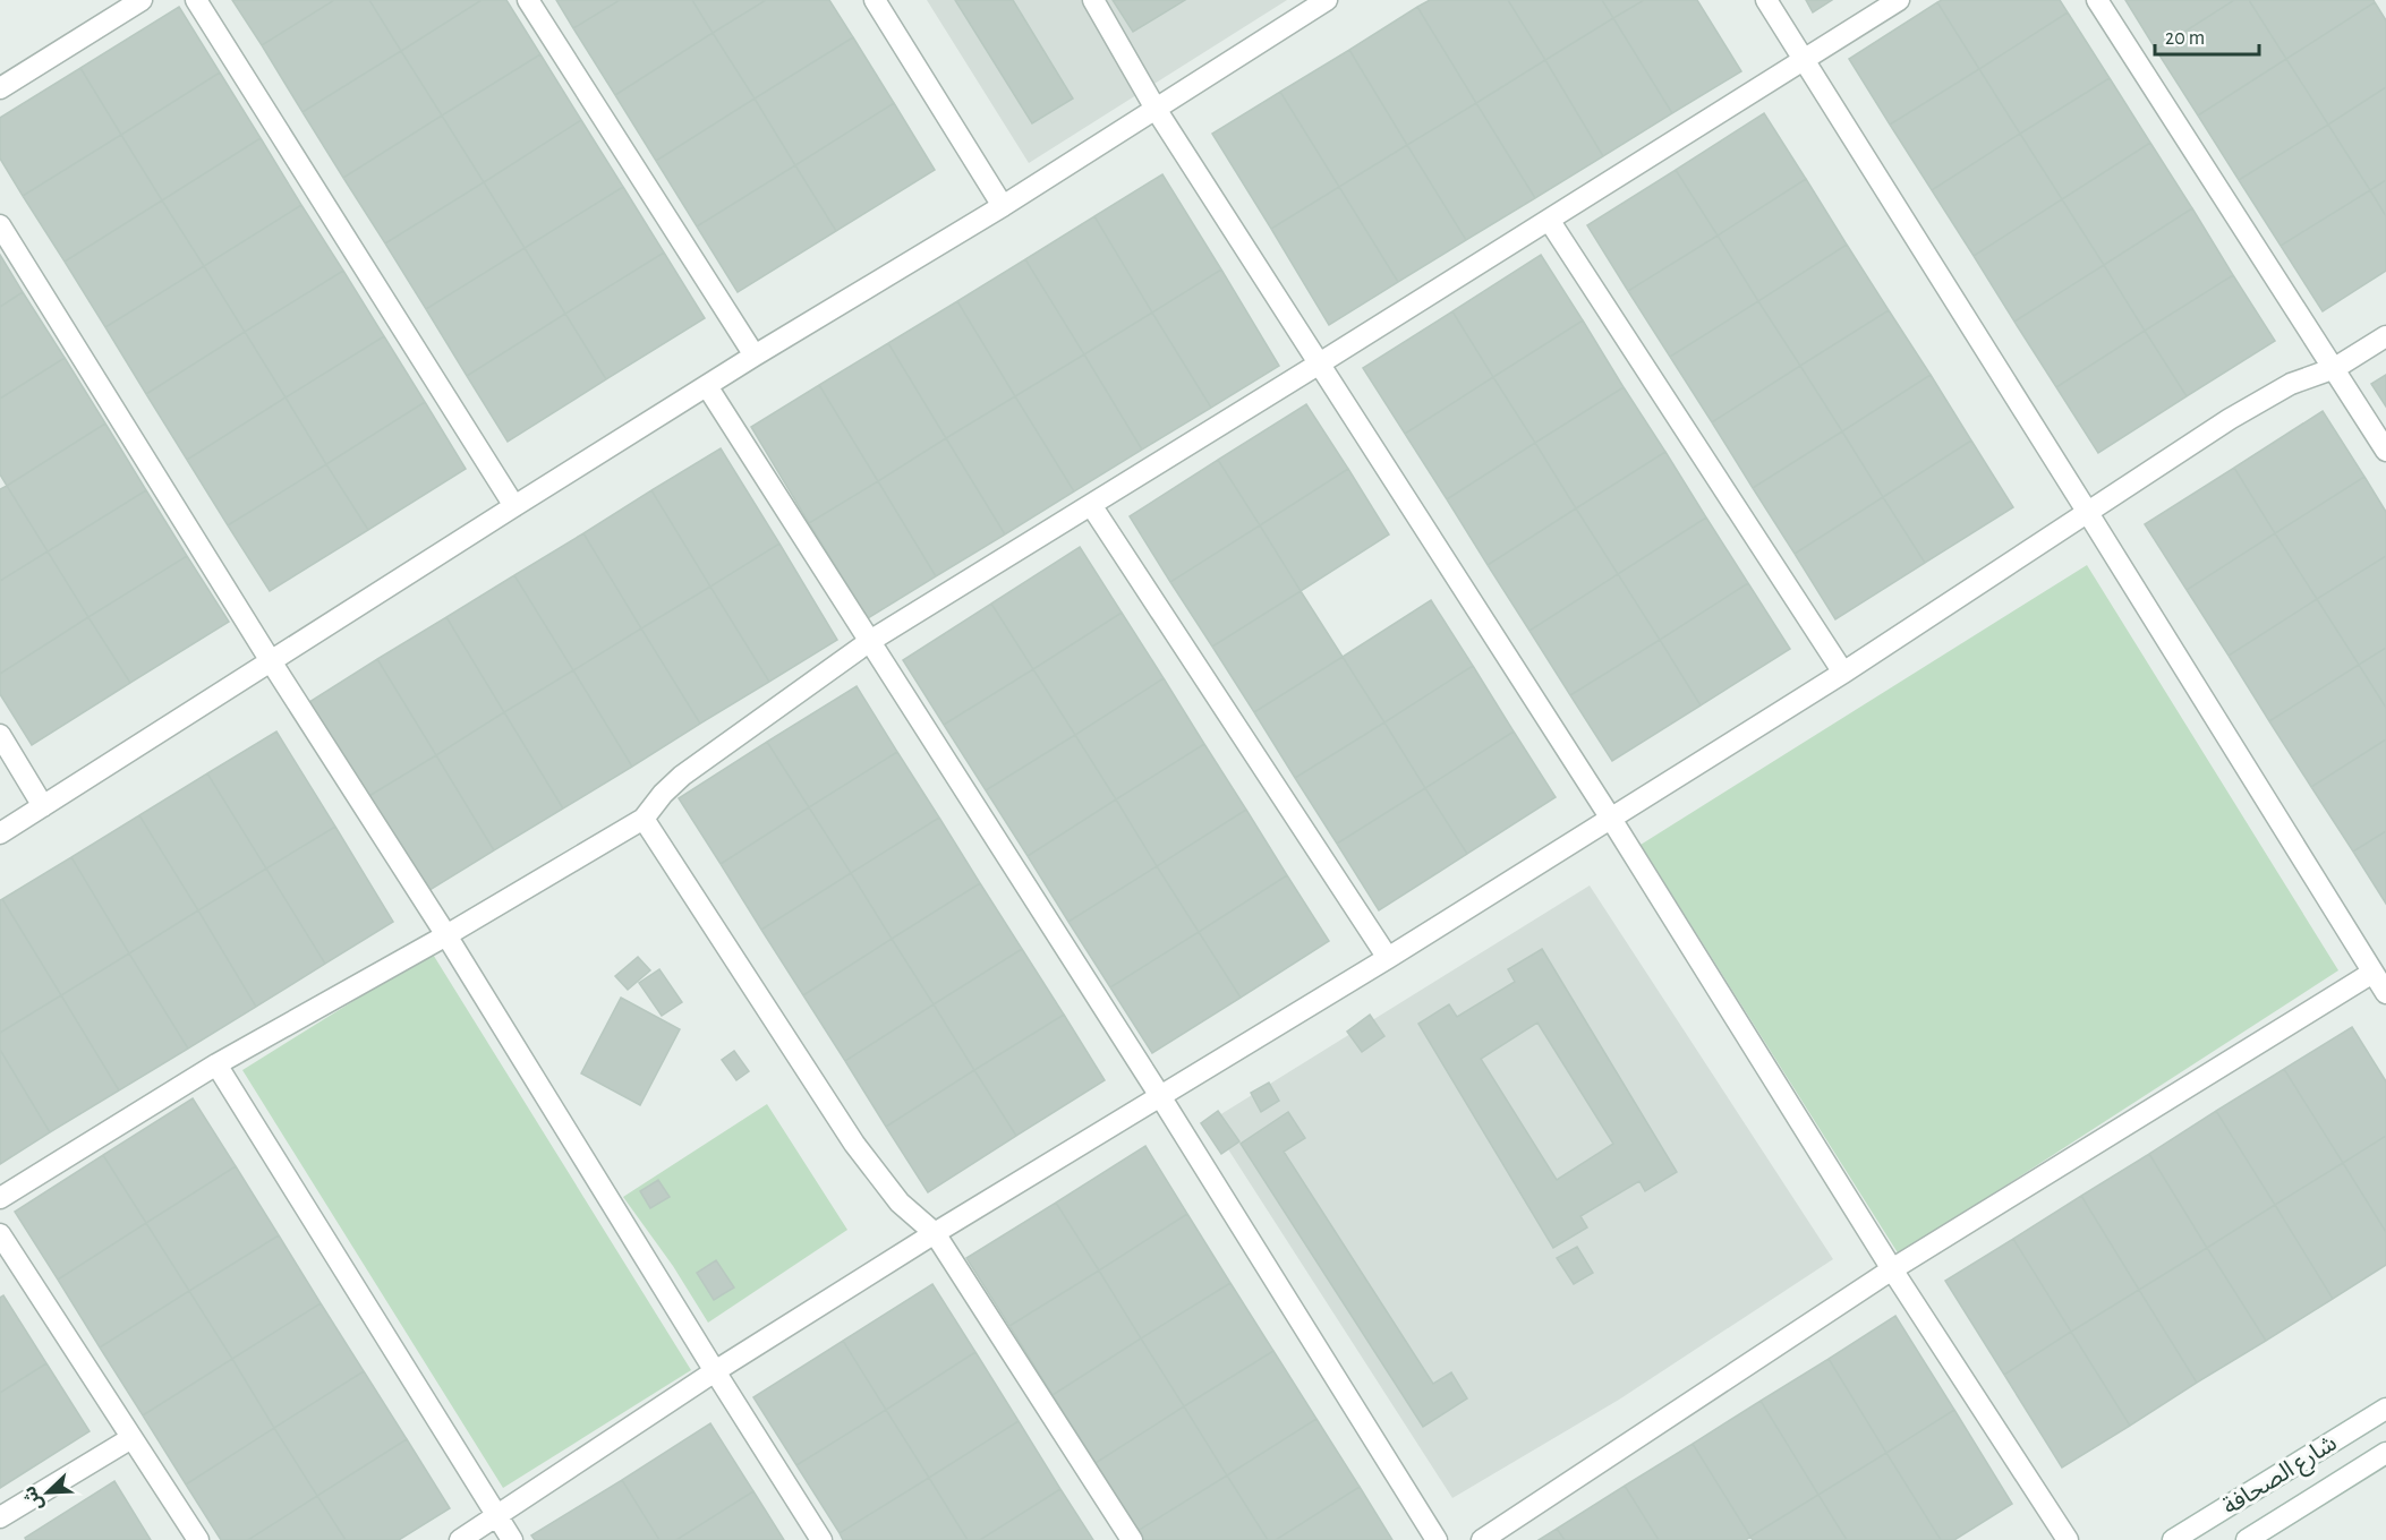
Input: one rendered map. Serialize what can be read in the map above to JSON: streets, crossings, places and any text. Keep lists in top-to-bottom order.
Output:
{
  "streets": {
    "street": ["شارع الصحافة"]
  },
  "scale_bar": "20 m",
  "north": "bottom left"
}
